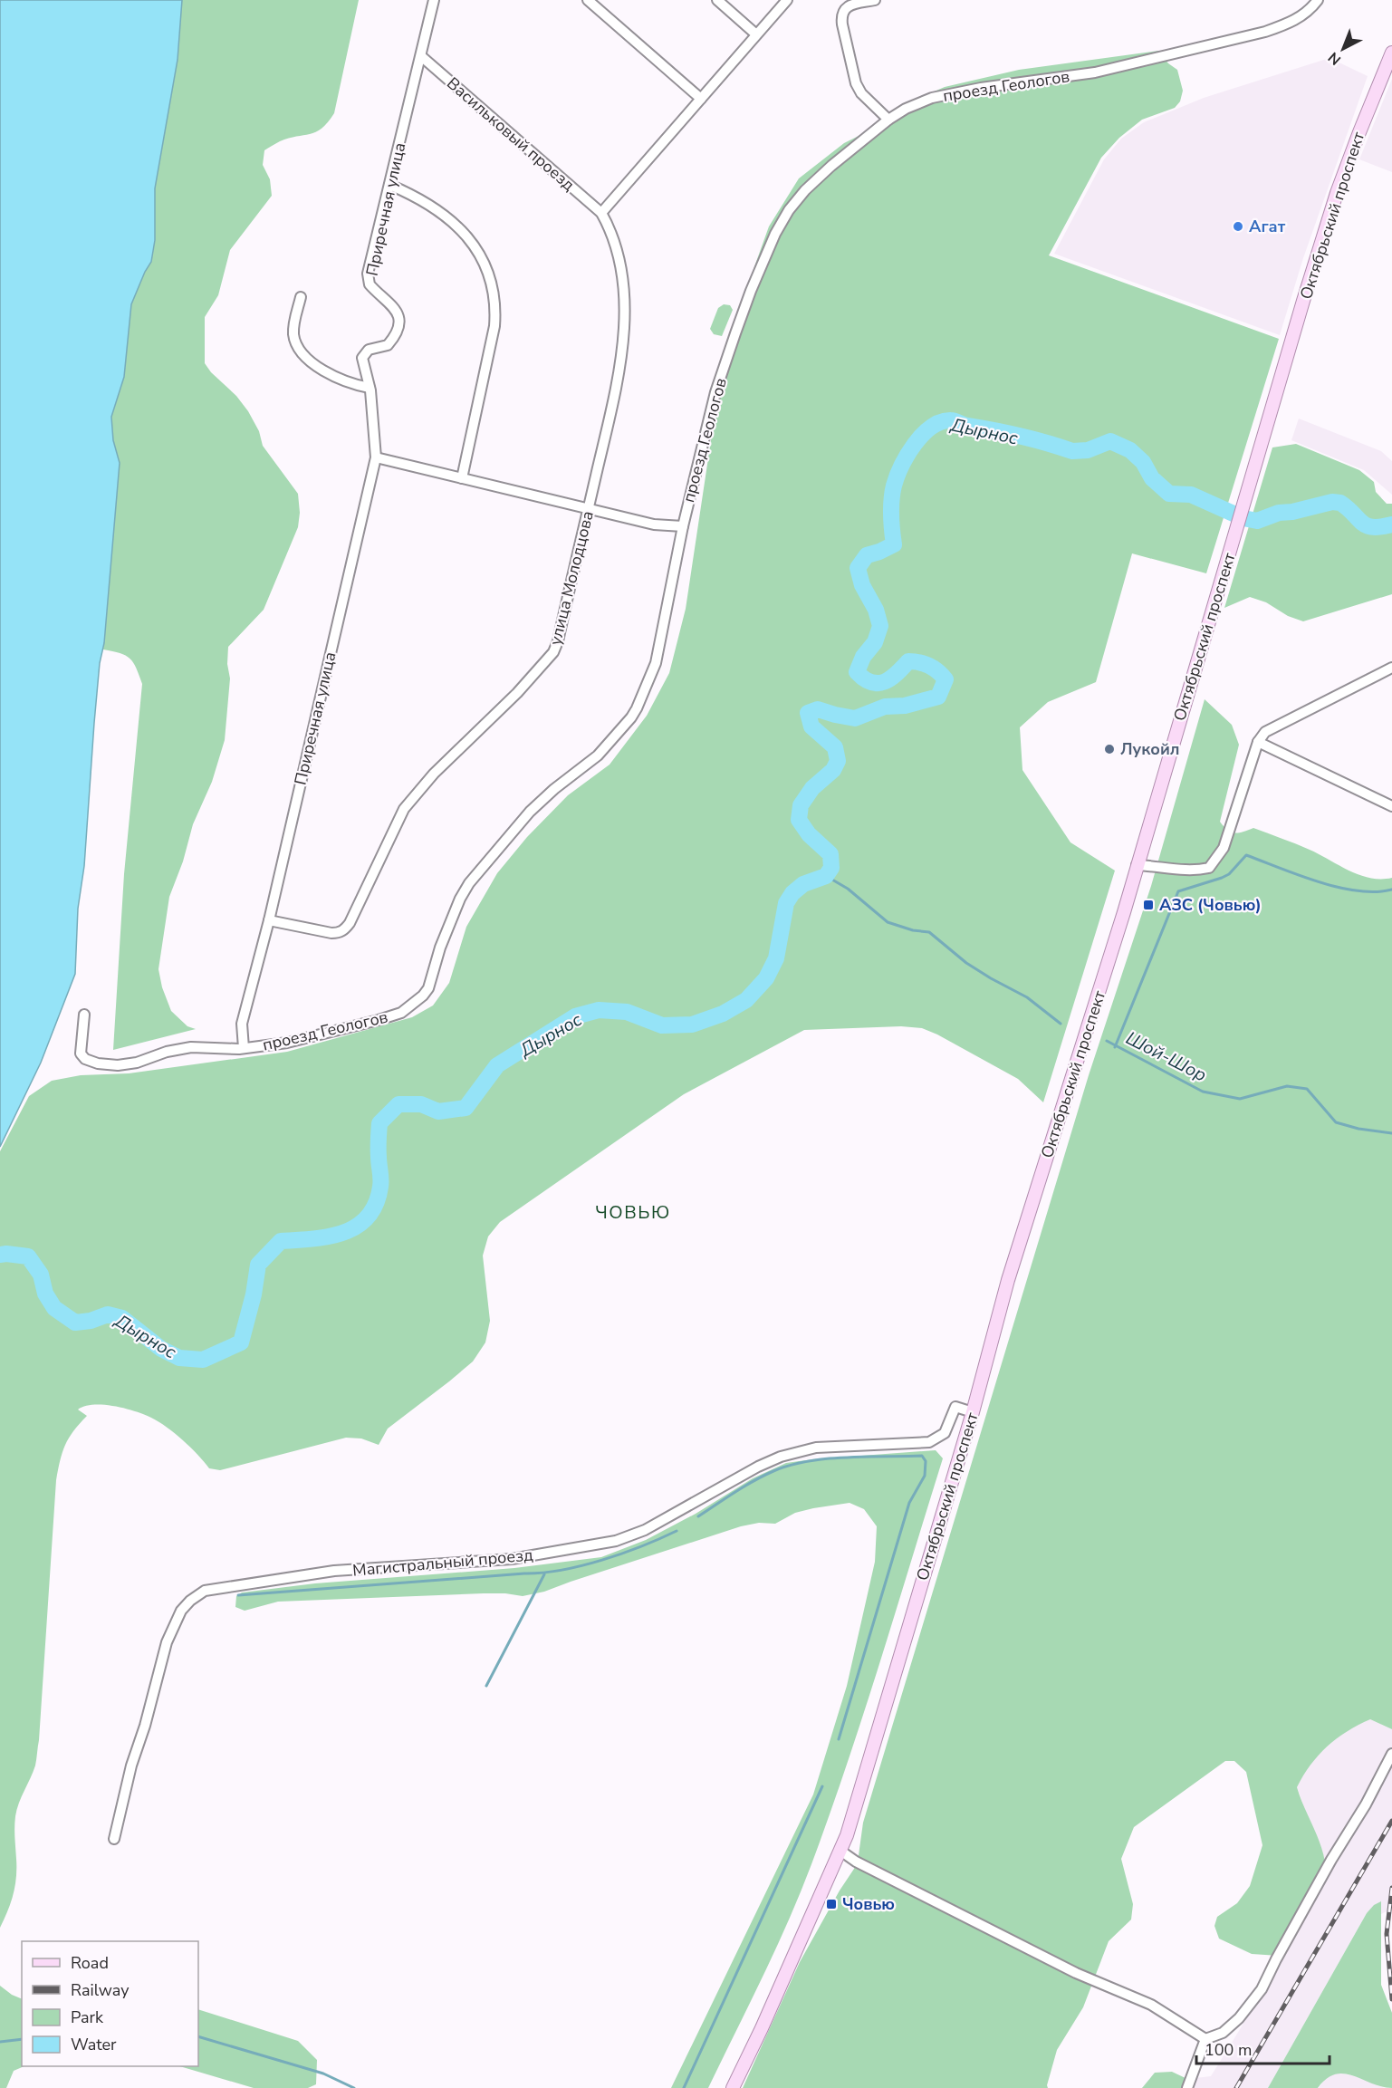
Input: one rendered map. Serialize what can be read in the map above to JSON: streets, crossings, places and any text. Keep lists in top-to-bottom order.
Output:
{
  "streets": {
    "main road": ["Октябрьский проспект"],
    "street": [
      "проезд Геологов",
      "Васильковый проезд",
      "Приречная улица",
      "улица Молодцова",
      "Магистральный проезд"
    ]
  },
  "crossings": [
    ["проезд Геологов", "Приречная улица"],
    ["Васильковый проезд", "Приречная улица"],
    ["Васильковый проезд", "улица Молодцова"],
    ["Приречная улица", "улица Молодцова"],
    ["Октябрьский проспект", "Магистральный проезд"]
  ],
  "districts": ["ЧОВЬЮ"],
  "water": ["Дырнос", "Шой-Шор"],
  "places": {
    "other": ["Агат", "Лукойл"],
    "transit": ["АЗС (Човью)", "Човью"]
  },
  "legend": [
    "Road",
    "Railway",
    "Park",
    "Water"
  ],
  "scale_bar": "100 m",
  "north": "bottom left"
}
